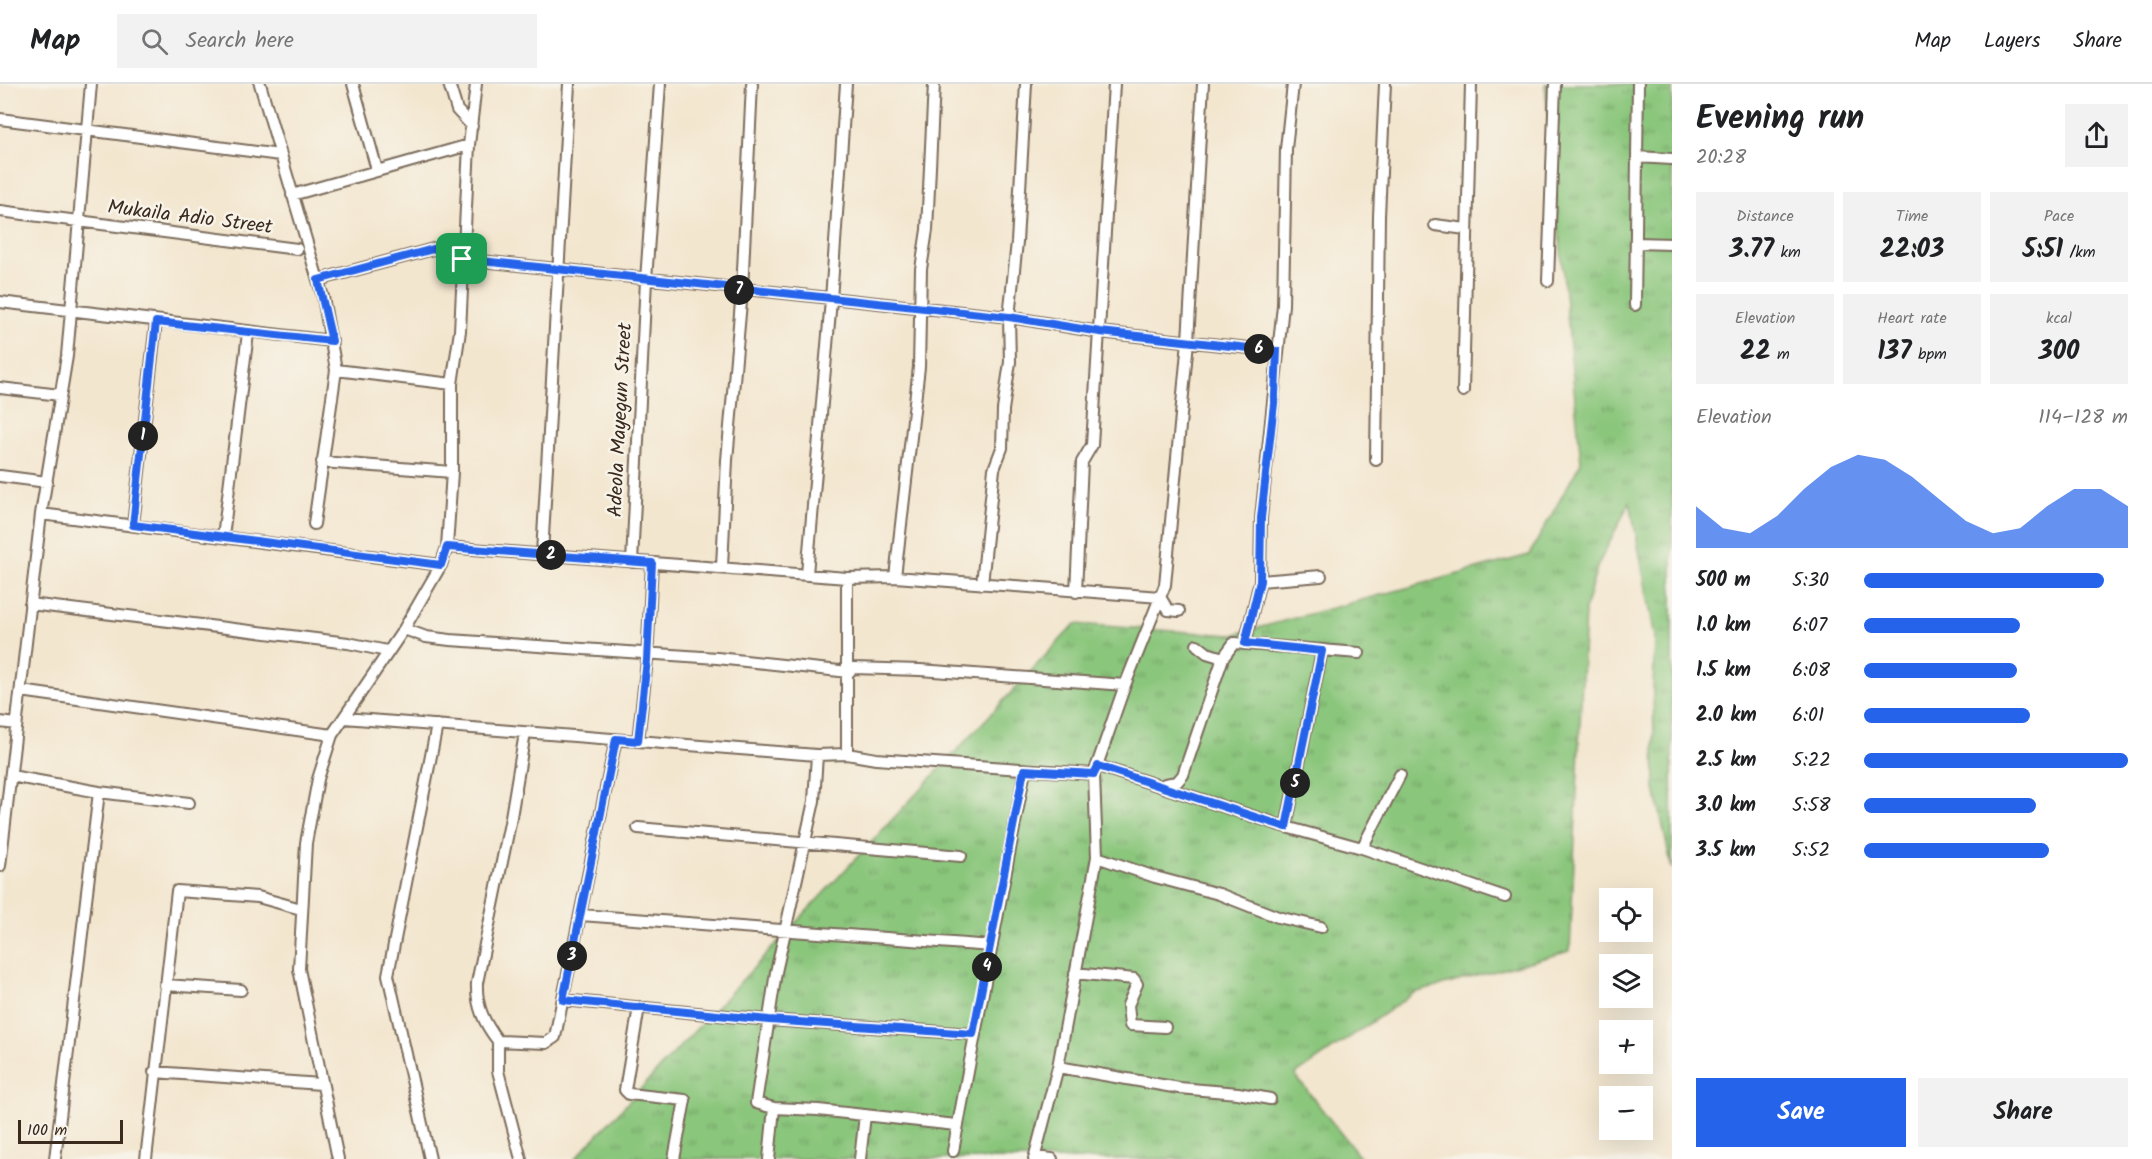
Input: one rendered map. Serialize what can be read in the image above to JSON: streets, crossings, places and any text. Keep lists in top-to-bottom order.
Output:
{
  "streets": {
    "street": ["Mukaila Adio Street", "Adeola Mayegun Street"]
  },
  "scale_bar": "100 m",
  "page": {
    "header": "Map",
    "search": "Search here",
    "nav": ["Map", "Layers", "Share"],
    "heading": ["Evening run", "20:28"],
    "stats": [
      ["Distance", "3.77 km"],
      ["Time", "22:03"],
      ["Pace", "5:51 /km"],
      ["Elevation", "22 m"],
      ["Heart rate", "137 bpm"],
      ["kcal", "300"]
    ],
    "pins": [
      "7",
      "6",
      "1",
      "2",
      "5",
      "3",
      "4"
    ],
    "chart": ["Elevation", "114–128 m"],
    "list": [
      {
        "name": "500 m",
        "note": "5:30"
      },
      {
        "name": "1.0 km",
        "note": "6:07"
      },
      {
        "name": "1.5 km",
        "note": "6:08"
      },
      {
        "name": "2.0 km",
        "note": "6:01"
      },
      {
        "name": "2.5 km",
        "note": "5:22"
      },
      {
        "name": "3.0 km",
        "note": "5:58"
      },
      {
        "name": "3.5 km",
        "note": "5:52"
      }
    ],
    "map_buttons": ["+", "−"],
    "buttons": ["Save", "Share"],
    "scale": "100 m"
  }
}
